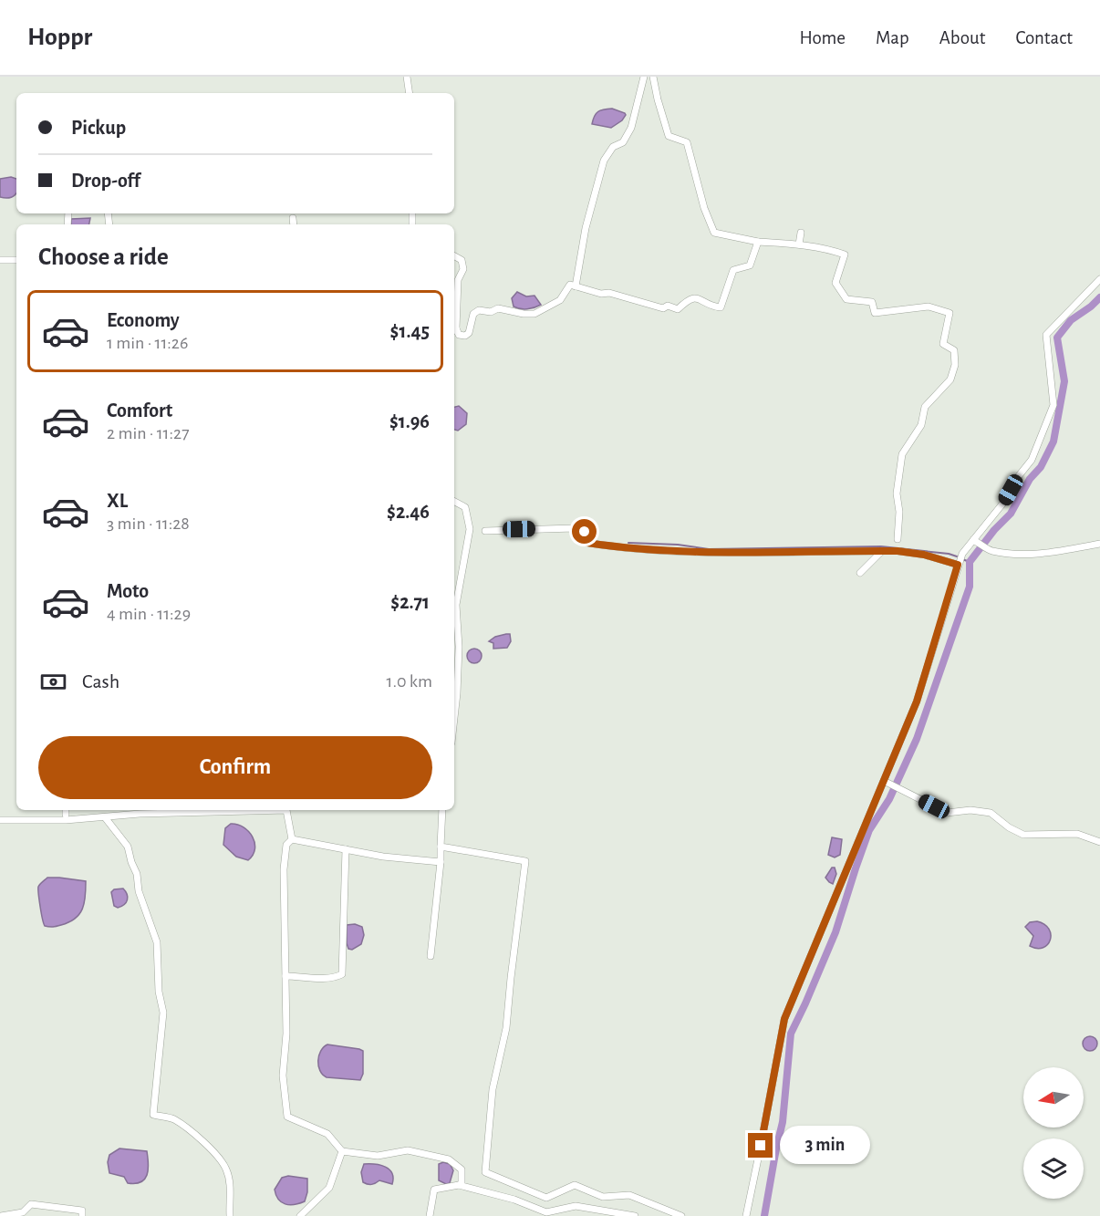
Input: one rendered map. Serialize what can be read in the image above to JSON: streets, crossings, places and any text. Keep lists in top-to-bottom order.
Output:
{
  "north": "left",
  "page": {
    "header": "Hoppr",
    "nav": [
      "Home",
      "Map",
      "About",
      "Contact"
    ],
    "banner": ["Pickup", "Drop-off"],
    "heading": "Choose a ride",
    "list": [
      {
        "name": "Economy",
        "note": "1 min · 11:26",
        "value": "$1.45"
      },
      {
        "name": "Comfort",
        "note": "2 min · 11:27",
        "value": "$1.96"
      },
      {
        "name": "XL",
        "note": "3 min · 11:28",
        "value": "$2.46"
      },
      {
        "name": "Moto",
        "note": "4 min · 11:29",
        "value": "$2.71"
      }
    ],
    "pay": ["Cash", "1.0 km"],
    "buttons": "Confirm",
    "bubble": "3 min"
  }
}
